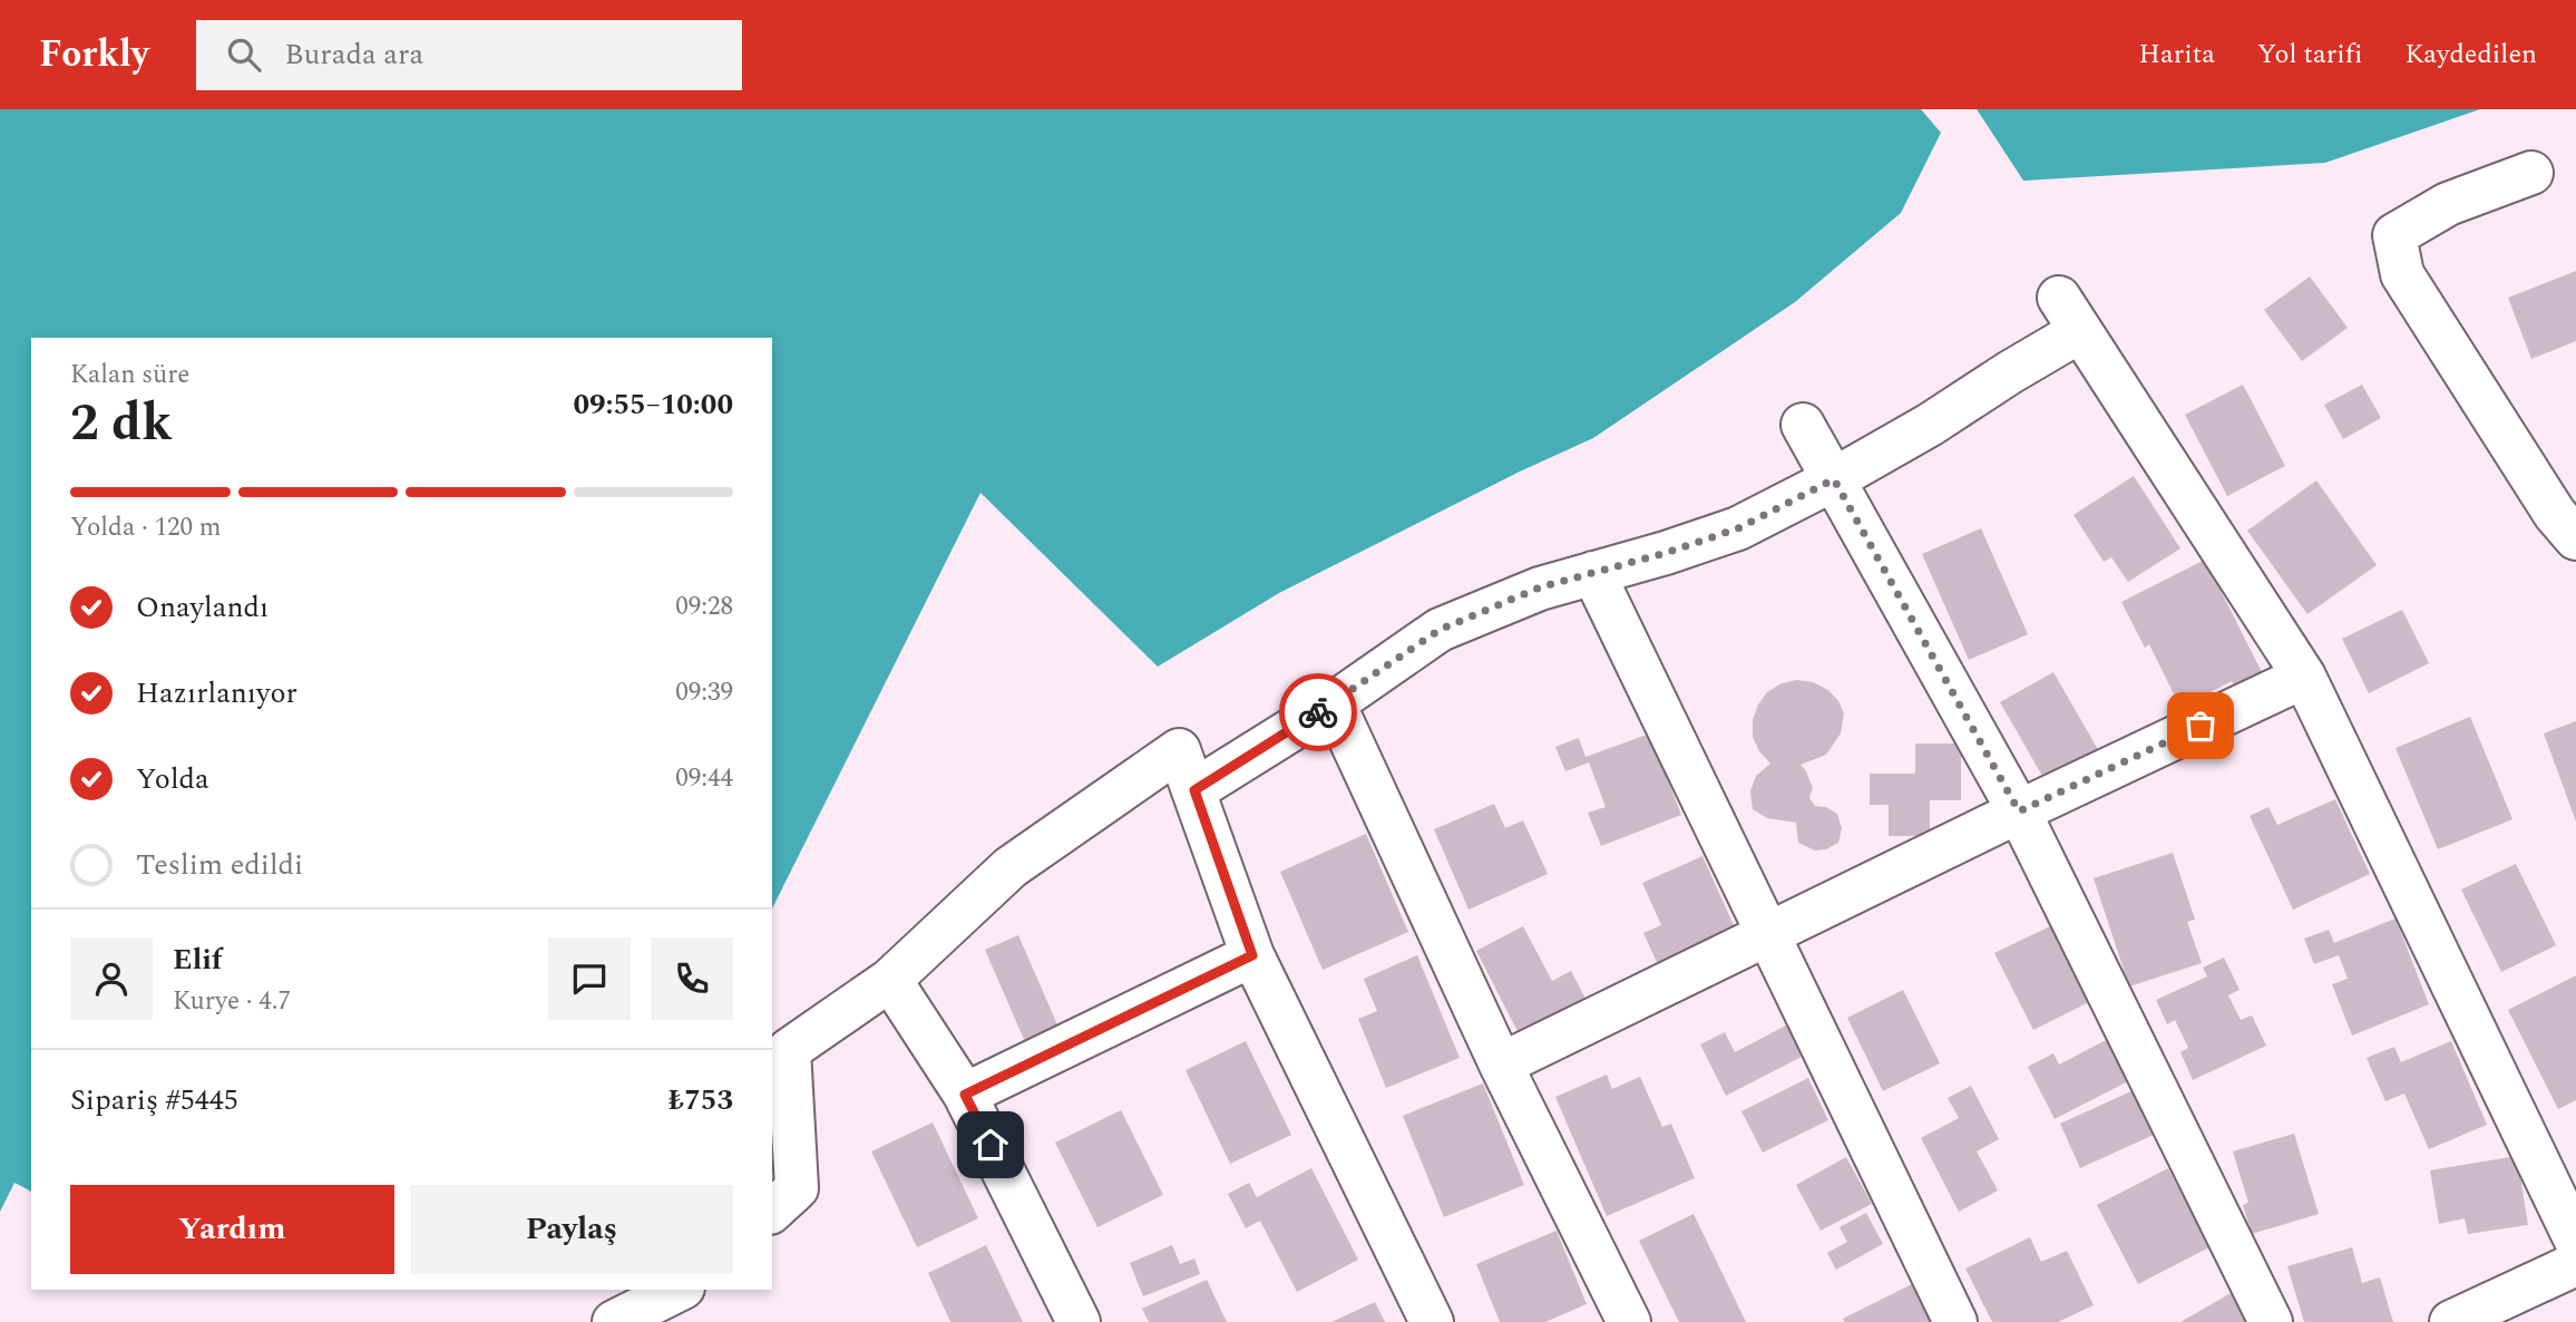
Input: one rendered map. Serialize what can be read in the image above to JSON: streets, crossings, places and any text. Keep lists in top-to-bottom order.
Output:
{
  "page": {
    "header": "Forkly",
    "search": "Burada ara",
    "nav": ["Harita", "Yol tarifi", "Kaydedilen"],
    "heading": ["2 dk", "Kalan süre", "09:55–10:00"],
    "panel": [
      "Elif",
      "Kurye · 4.7",
      "Sipariş #5445",
      "₺753"
    ],
    "bar": "Yolda · 120 m",
    "list": [
      ["Onaylandı", "09:28"],
      ["Hazırlanıyor", "09:39"],
      ["Yolda", "09:44"],
      "Teslim edildi"
    ],
    "buttons": ["Yardım", "Paylaş"]
  }
}
